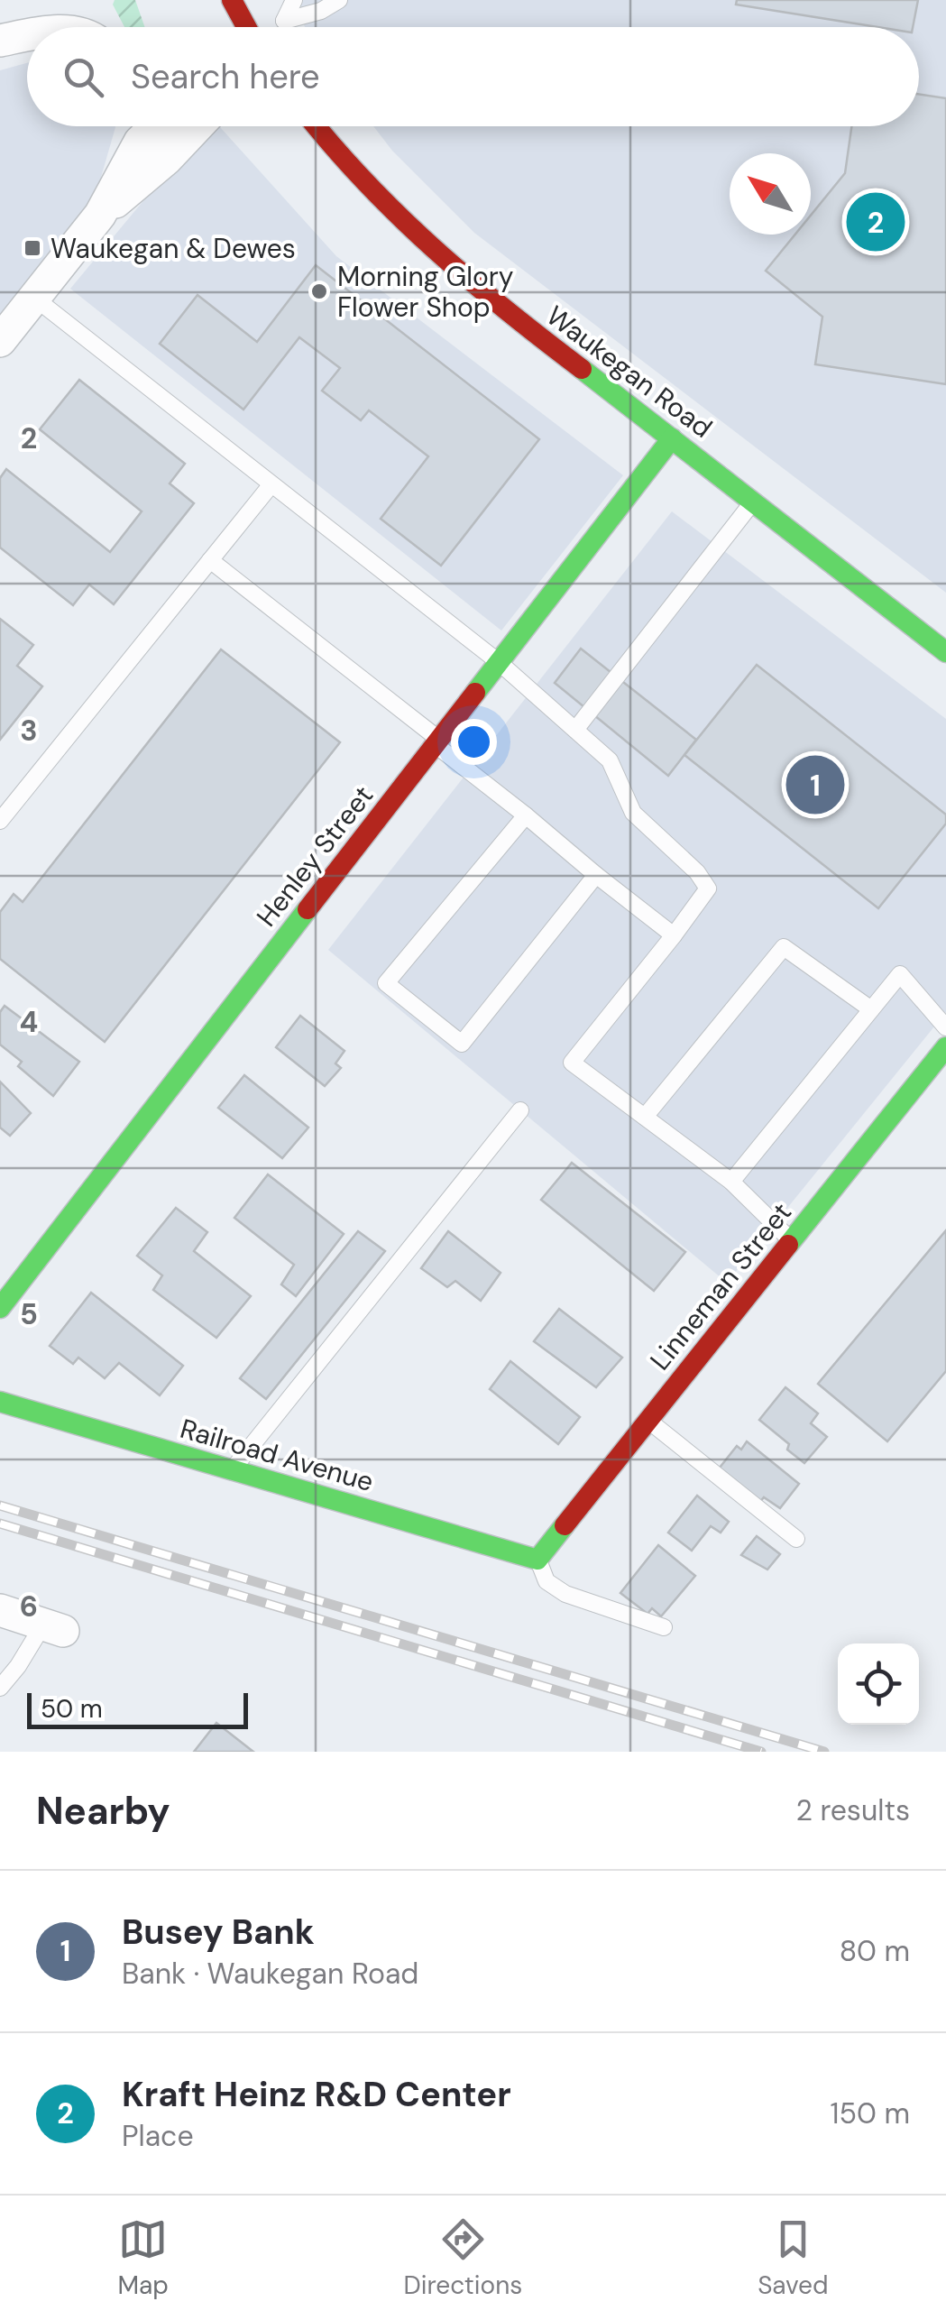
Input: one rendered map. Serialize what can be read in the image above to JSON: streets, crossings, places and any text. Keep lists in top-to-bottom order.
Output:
{
  "streets": {
    "street": [
      "Waukegan Road",
      "Henley Street",
      "Linneman Street",
      "Railroad Avenue"
    ]
  },
  "crossings": [
    ["Waukegan Road", "Henley Street"],
    ["Linneman Street", "Railroad Avenue"]
  ],
  "places": {
    "transit": ["Waukegan & Dewes"],
    "other": ["Morning Glory Flower Shop"]
  },
  "scale_bar": "50 m",
  "north": "top left",
  "page": {
    "search": "Search here",
    "pins": ["2", "1"],
    "scale": "50 m",
    "heading": ["Nearby", "2 results"],
    "list": [
      {
        "mark": "1",
        "name": "Busey Bank",
        "note": "Bank · Waukegan Road",
        "value": "80 m"
      },
      {
        "mark": "2",
        "name": "Kraft Heinz R&D Center",
        "note": "Place",
        "value": "150 m"
      }
    ],
    "nav": ["Map", "Directions", "Saved"]
  },
  "grid": {
    "rows": [
      "2",
      "3",
      "4",
      "5",
      "6"
    ]
  }
}
